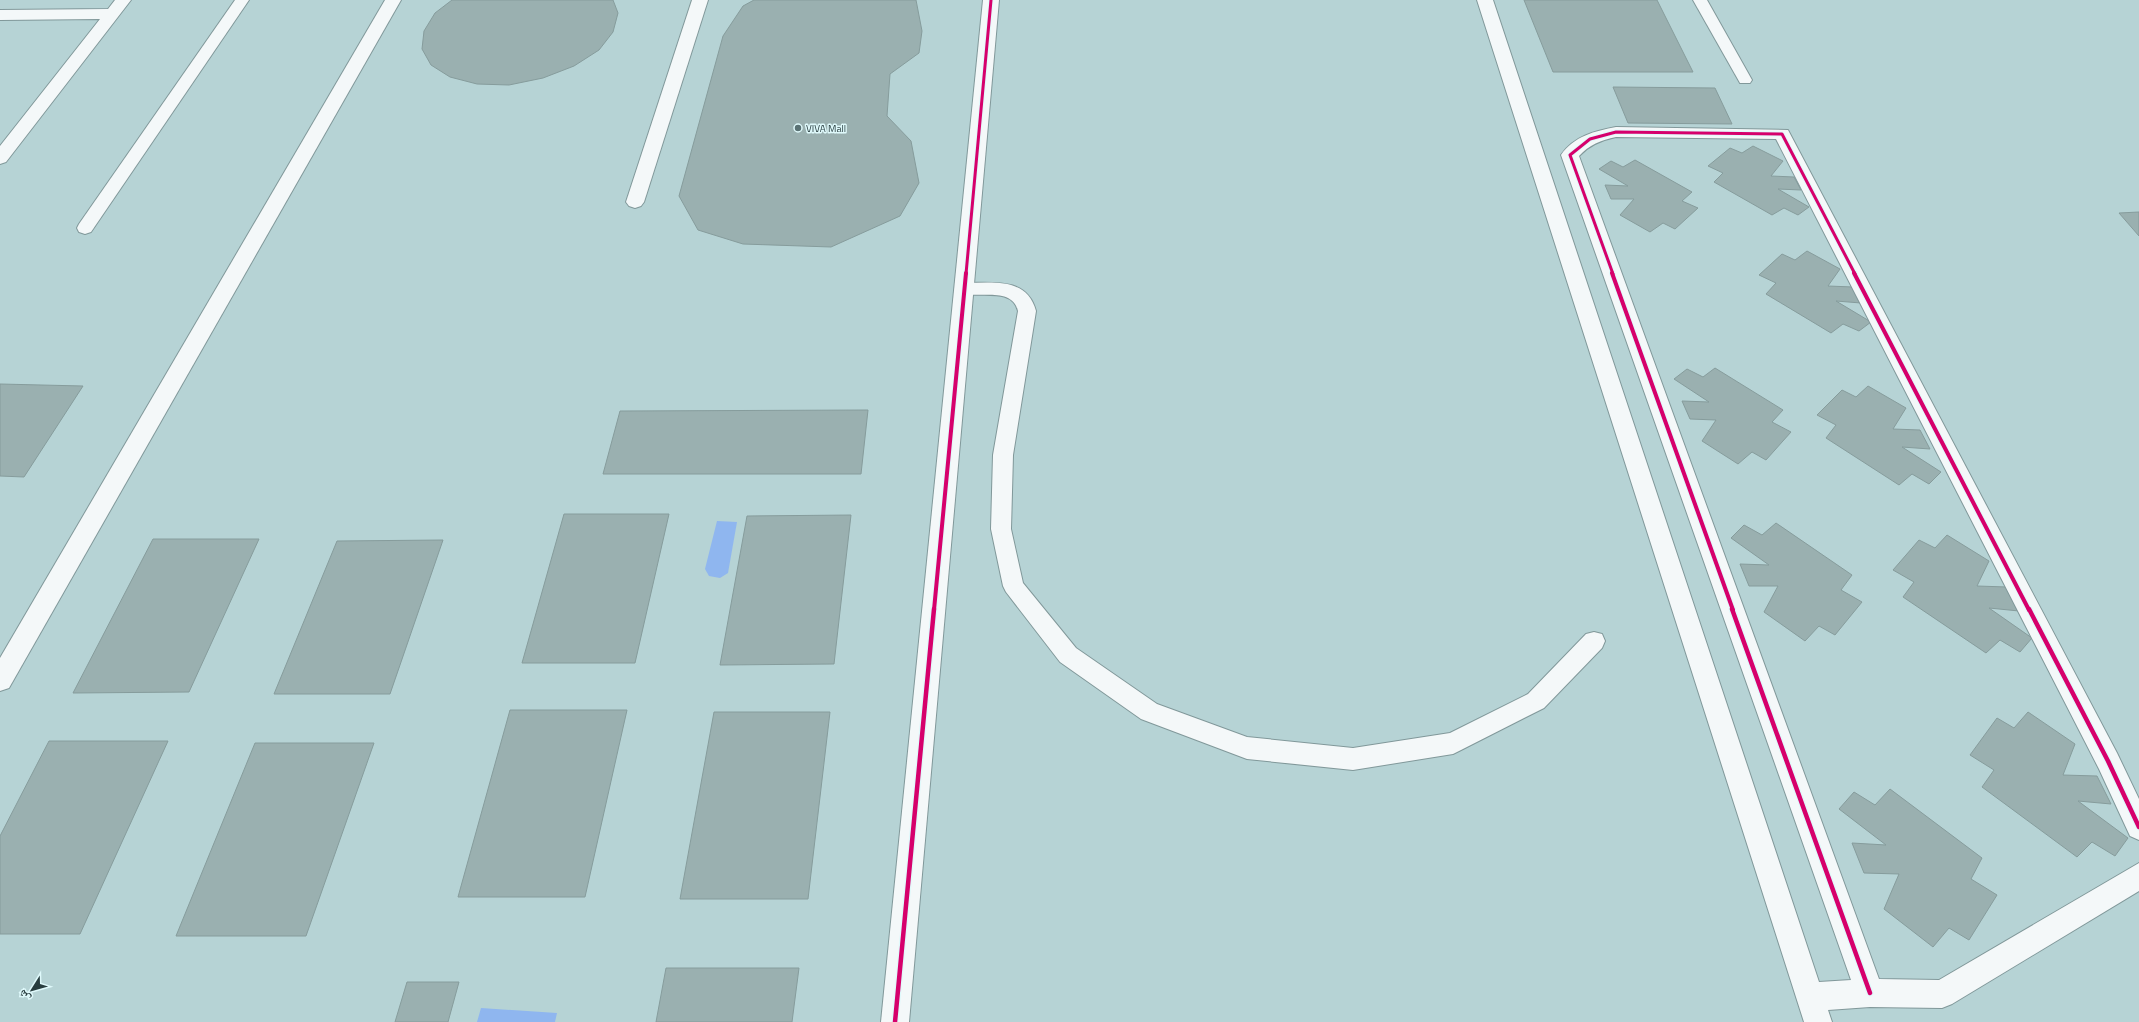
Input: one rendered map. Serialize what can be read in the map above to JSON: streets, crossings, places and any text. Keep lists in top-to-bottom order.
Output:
{
  "places": ["VIVA Mall"],
  "north": "bottom left"
}
